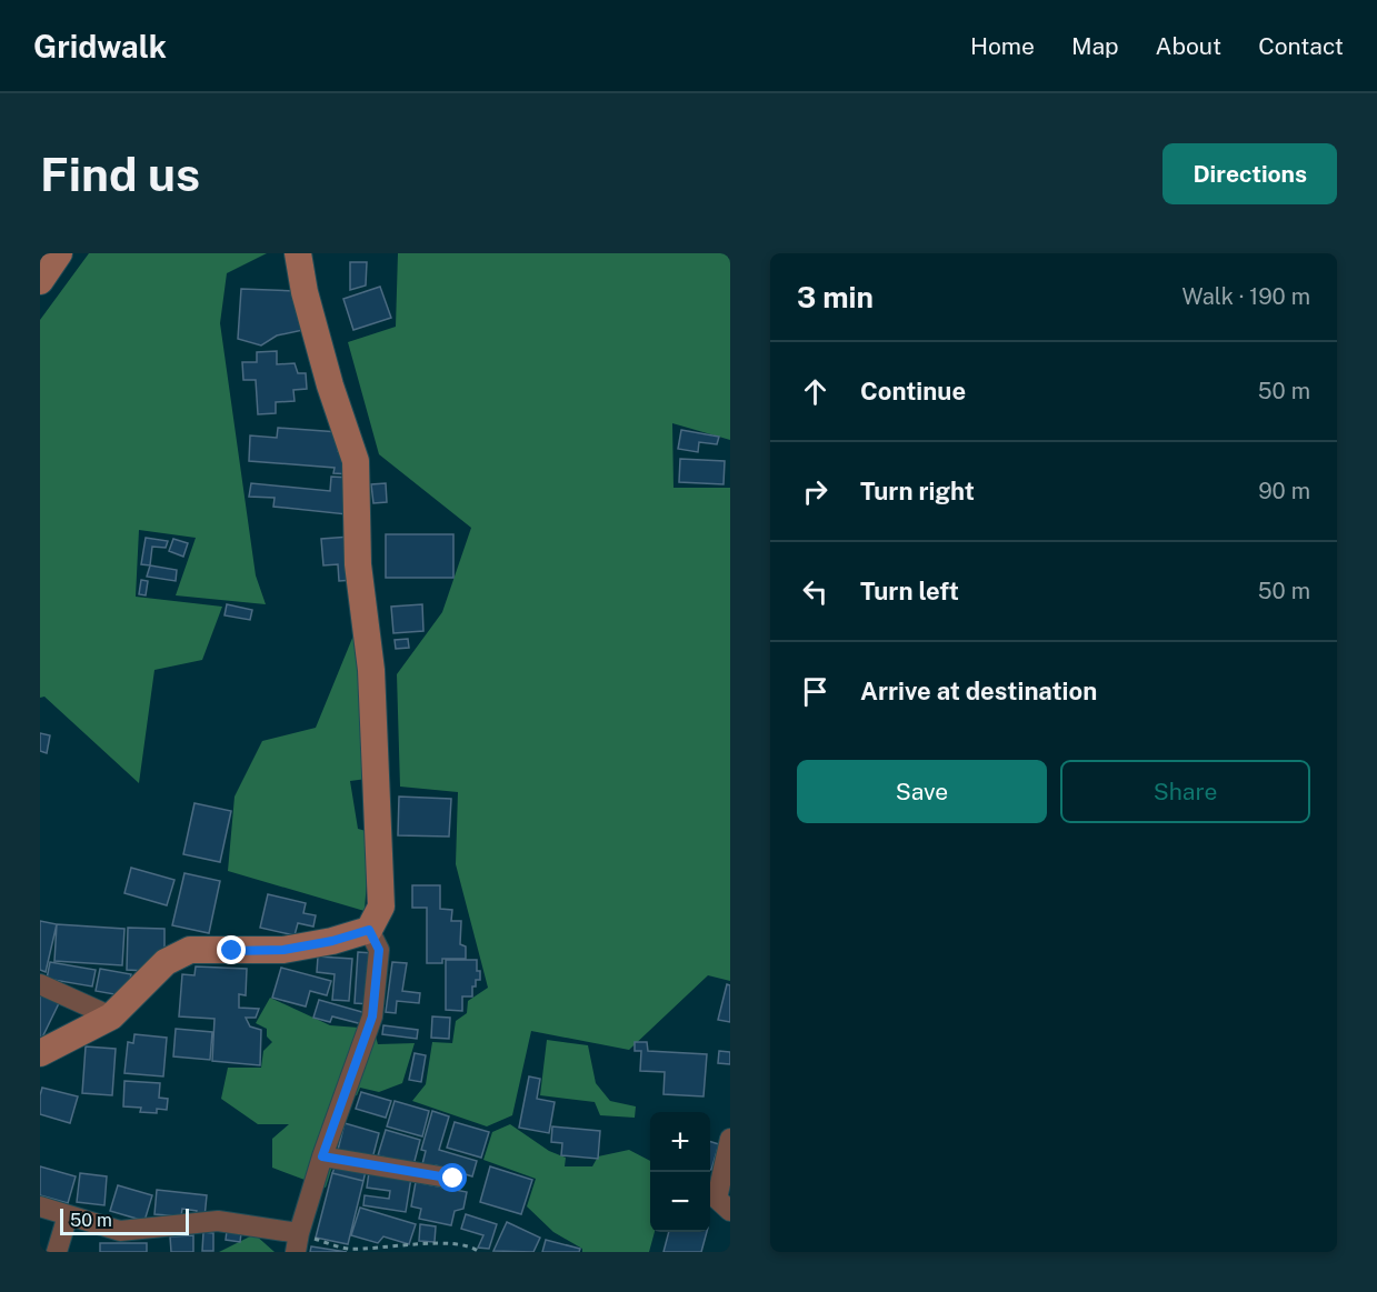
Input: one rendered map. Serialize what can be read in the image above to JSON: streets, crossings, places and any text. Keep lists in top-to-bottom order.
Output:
{
  "scale_bar": "50 m",
  "page": {
    "header": "Gridwalk",
    "nav": [
      "Home",
      "Map",
      "About",
      "Contact"
    ],
    "buttons": [
      "Directions",
      ["Save", "Share"]
    ],
    "title": "Find us",
    "heading": ["3 min", "Walk · 190 m"],
    "list": [
      ["Continue", "50 m"],
      ["Turn right", "90 m"],
      ["Turn left", "50 m"],
      "Arrive at destination"
    ],
    "map_buttons": ["+", "−"],
    "scale": "50 m"
  }
}
